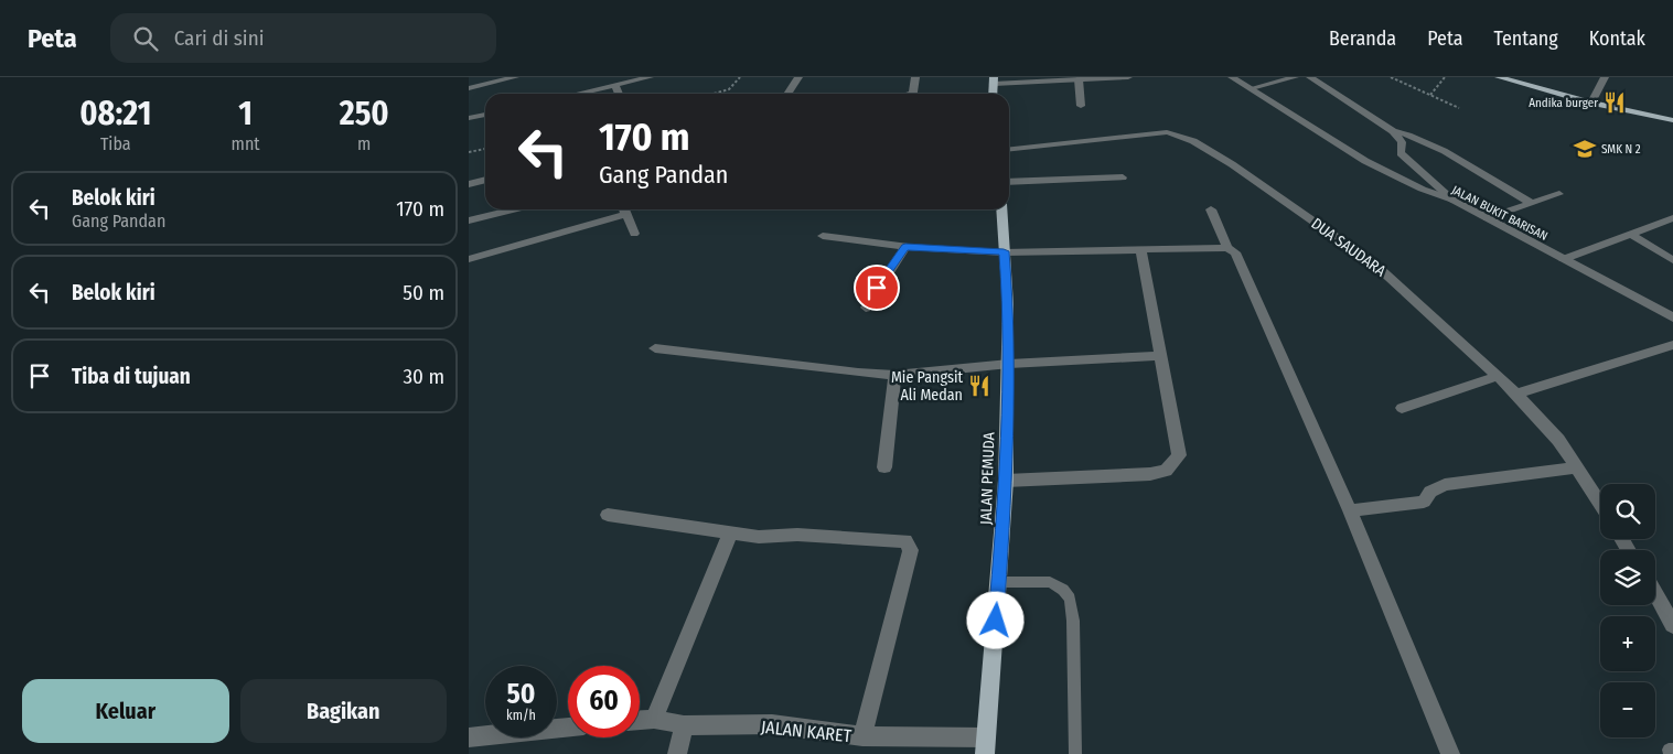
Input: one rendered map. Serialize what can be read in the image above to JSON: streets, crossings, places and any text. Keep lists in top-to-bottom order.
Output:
{
  "streets": {
    "main road": ["JALAN PEMUDA"],
    "street": ["JALAN BUKIT BARISAN", "DUA SAUDARA", "JALAN KARET"]
  },
  "crossings": [
    ["JALAN PEMUDA", "JALAN KARET"]
  ],
  "places": {
    "restaurant": ["Andika burger", "Mie Pangsit Ali Medan"],
    "school or university": ["SMK N 2"]
  },
  "page": {
    "header": "Peta",
    "search": "Cari di sini",
    "nav": [
      "Beranda",
      "Peta",
      "Tentang",
      "Kontak"
    ],
    "eta": [
      "08:21",
      "Tiba",
      "1",
      "mnt",
      "250",
      "m"
    ],
    "turn": ["170 m", "Gang Pandan"],
    "list": [
      {
        "name": "Belok kiri",
        "note": "Gang Pandan",
        "value": "170 m"
      },
      {
        "name": "Belok kiri",
        "value": "50 m"
      },
      {
        "name": "Tiba di tujuan",
        "value": "30 m"
      }
    ],
    "map_buttons": ["+", "−"],
    "speed": "50 km/h",
    "limit": "60",
    "buttons": ["Keluar", "Bagikan"]
  }
}
